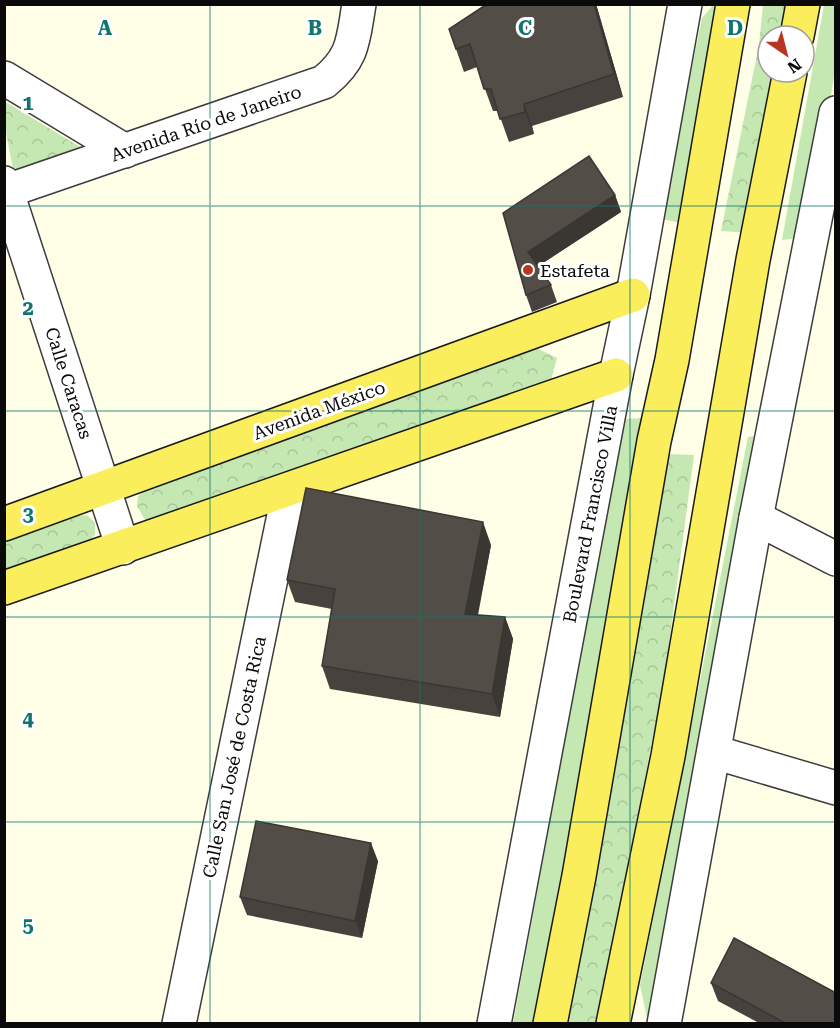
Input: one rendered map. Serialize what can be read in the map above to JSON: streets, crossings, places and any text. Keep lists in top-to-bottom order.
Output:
{
  "streets": {
    "main road": ["Avenida México"],
    "street": [
      "Avenida Río de Janeiro",
      "Calle Caracas",
      "Boulevard Francisco Villa",
      "Calle San José de Costa Rica"
    ]
  },
  "crossings": [
    ["Avenida Río de Janeiro", "Calle Caracas"],
    ["Calle Caracas", "Avenida México"],
    ["Avenida México", "Boulevard Francisco Villa"]
  ],
  "places": ["Estafeta"],
  "north": "bottom right",
  "grid": {
    "columns": [
      "A",
      "B",
      "C",
      "D"
    ],
    "rows": [
      "1",
      "2",
      "3",
      "4",
      "5"
    ]
  }
}
